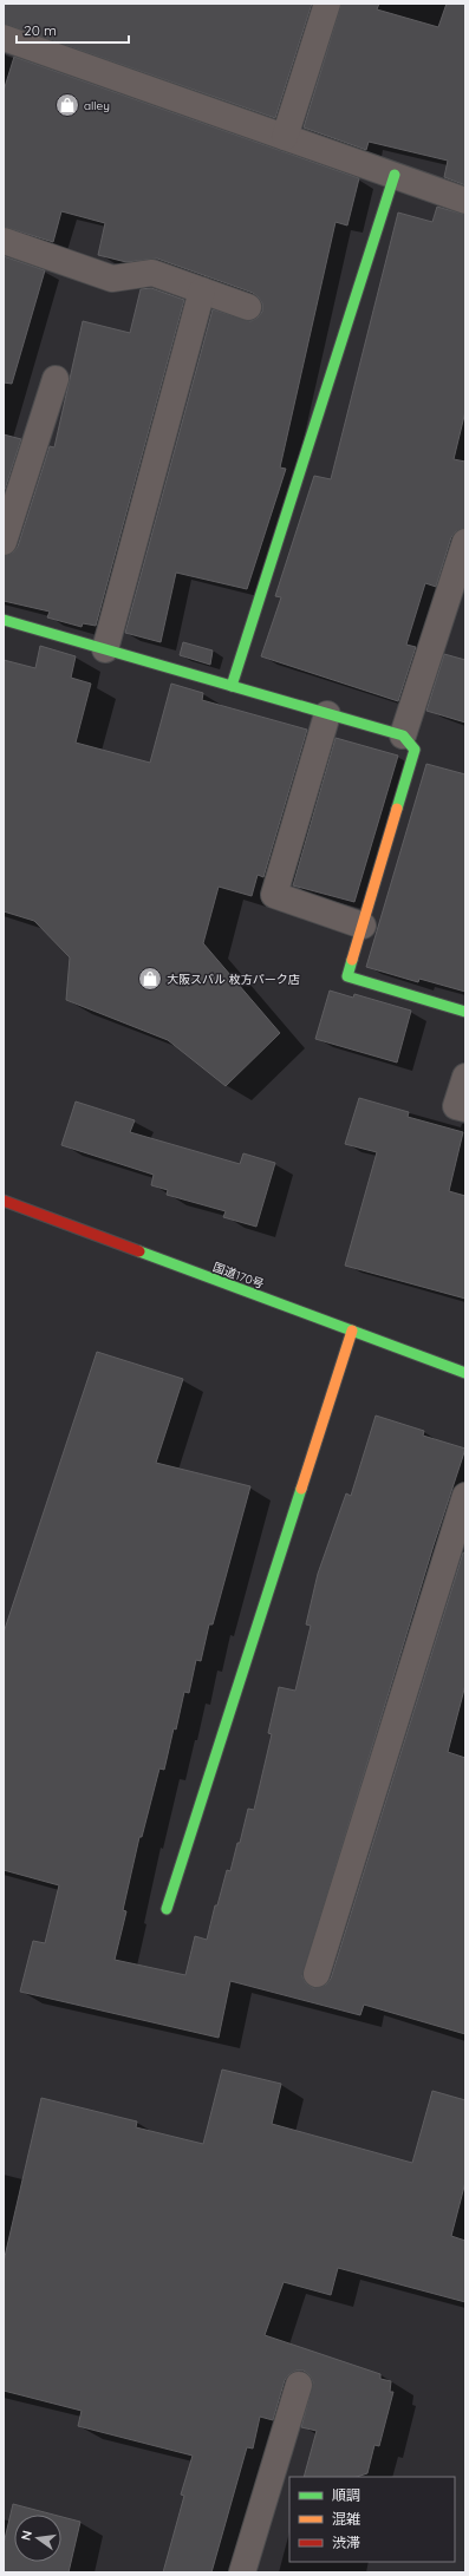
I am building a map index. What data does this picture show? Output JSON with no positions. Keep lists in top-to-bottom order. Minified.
{"streets":{"main road":["国道170号"]},"places":{"shop":["alley","大阪スバル 枚方パーク店"]},"legend":["順調","混雑","渋滞"],"scale_bar":"20 m","north":"left"}
